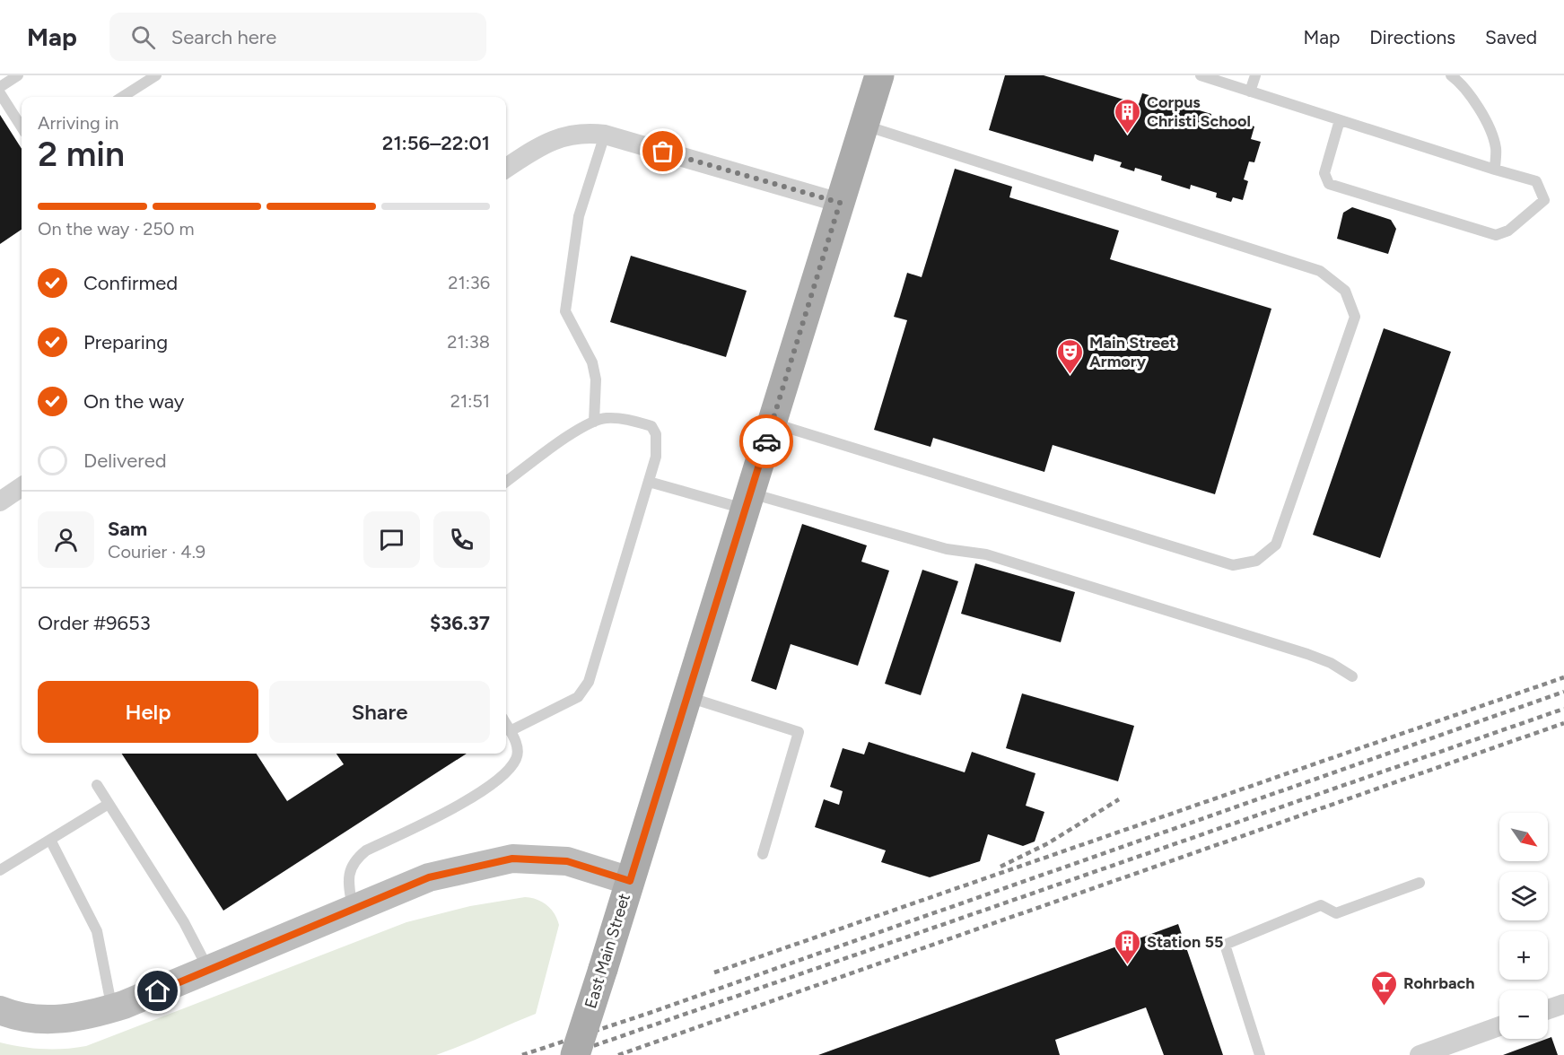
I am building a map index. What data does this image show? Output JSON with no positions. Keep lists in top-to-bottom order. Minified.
{"streets":{"main road":["East Main Street"]},"places":{"building":["Corpus Christi School","Station 55"],"theatre":["Main Street Armory"],"bar":["Rohrbach"]},"north":"bottom right","page":{"header":"Map","search":"Search here","nav":["Map","Directions","Saved"],"heading":["2 min","Arriving in","21:56–22:01"],"panel":["Sam","Courier · 4.9","Order #9653","$36.37"],"bar":"On the way · 250 m","list":[["Confirmed","21:36"],["Preparing","21:38"],["On the way","21:51"],"Delivered"],"buttons":["Help","Share"],"map_buttons":["+","−"]}}
